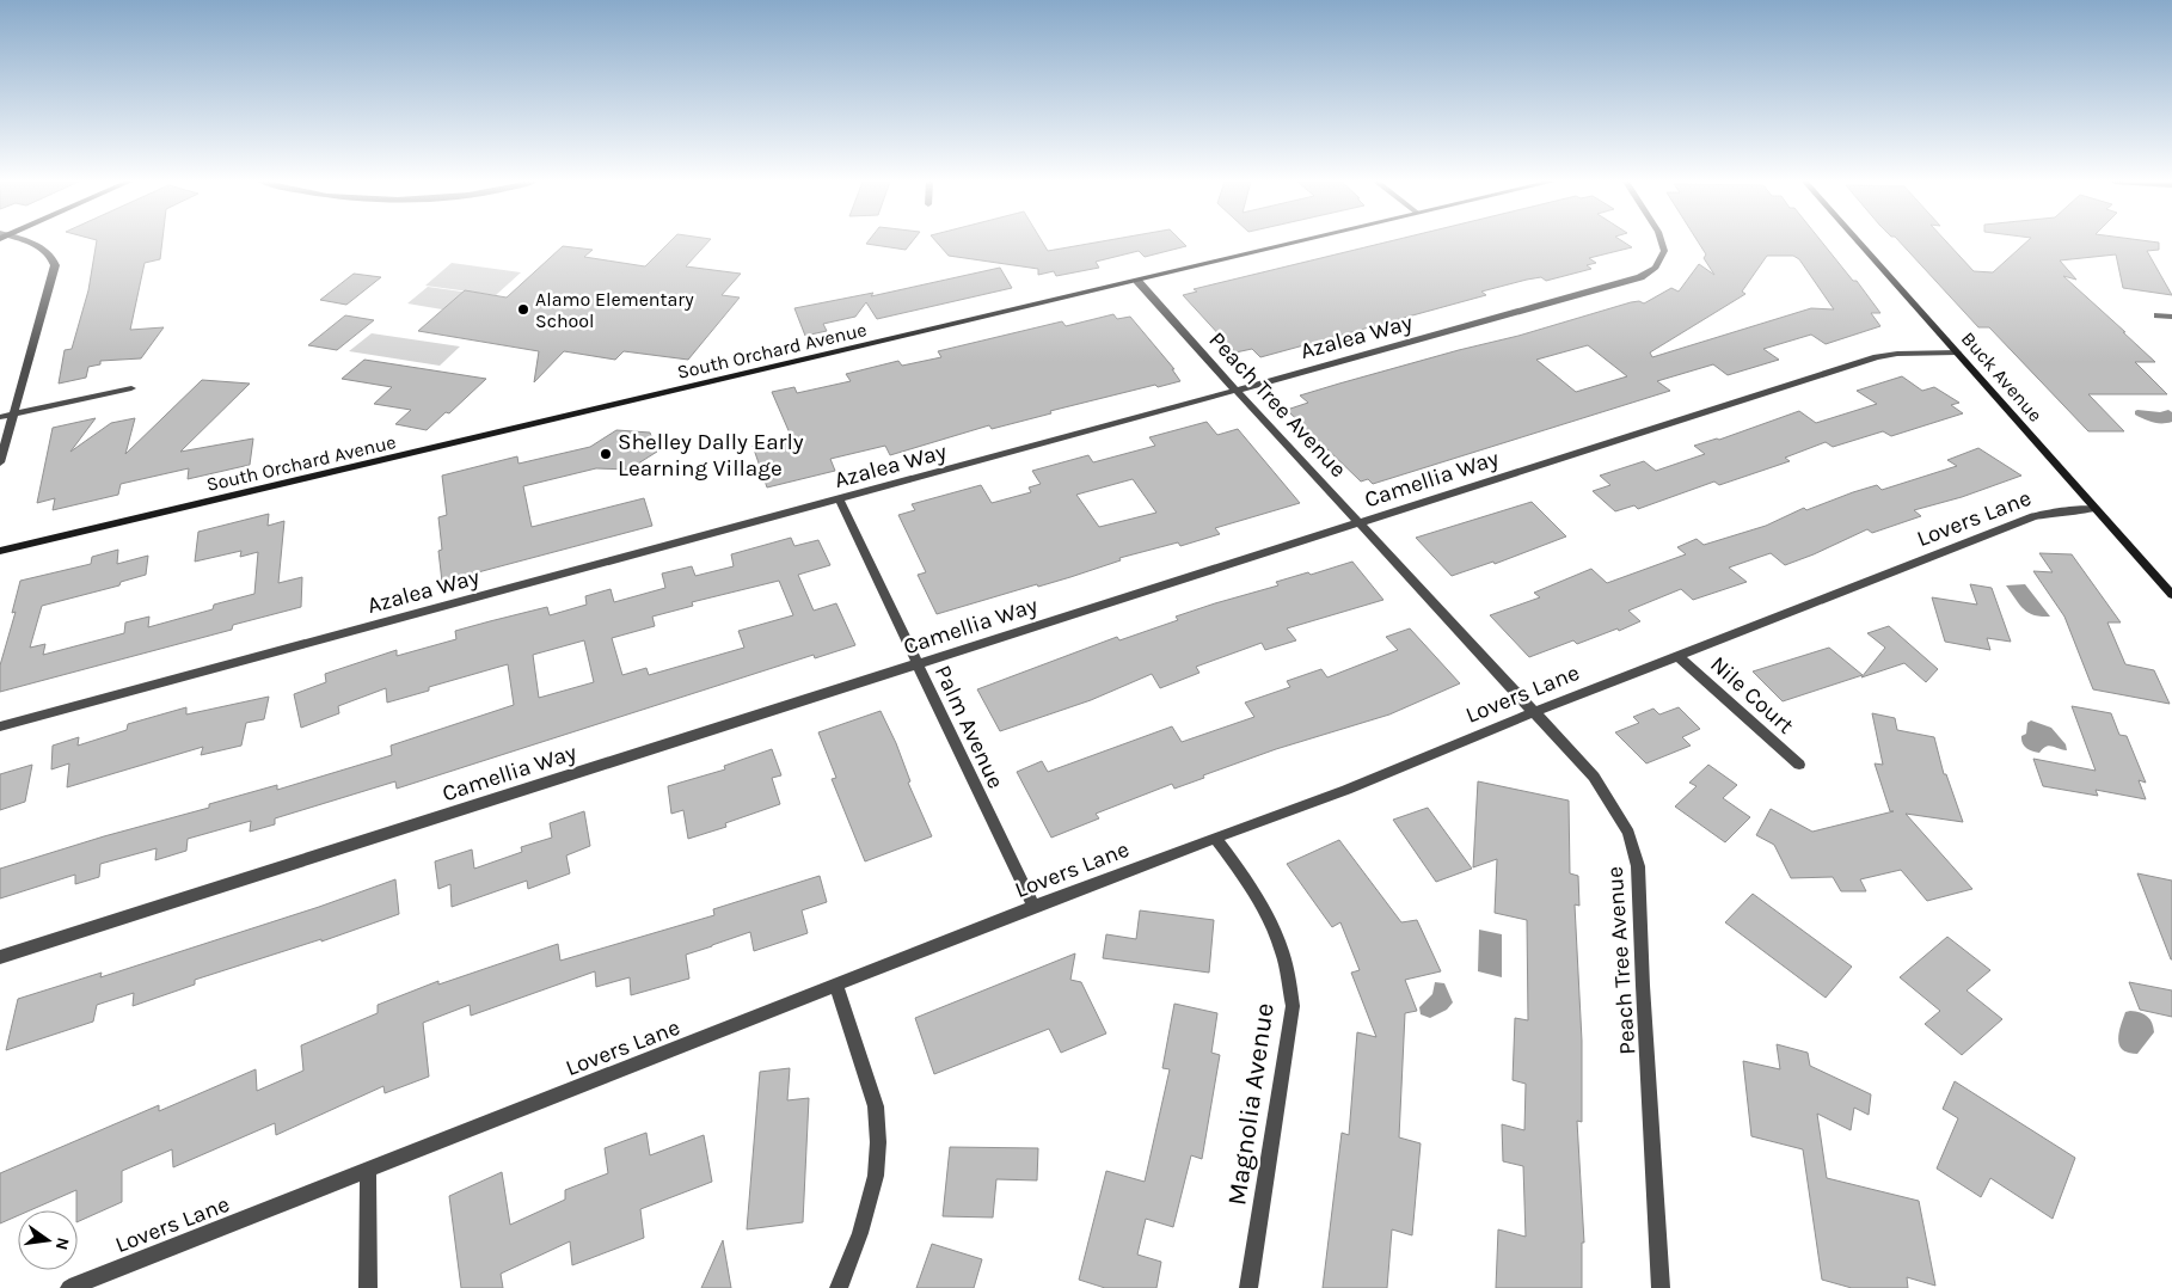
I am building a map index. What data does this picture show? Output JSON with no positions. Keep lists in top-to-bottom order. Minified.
{"streets":{"street":["Azalea Way","South Orchard Avenue","Buck Avenue","Peach Tree Avenue","Camellia Way","Lovers Lane","Nile Court","Palm Avenue","Magnolia Avenue"]},"crossings":[["Azalea Way","Peach Tree Avenue"],["Azalea Way","Palm Avenue"],["South Orchard Avenue","Peach Tree Avenue"],["Buck Avenue","Camellia Way"],["Buck Avenue","Lovers Lane"],["Peach Tree Avenue","Camellia Way"],["Peach Tree Avenue","Lovers Lane"],["Camellia Way","Palm Avenue"],["Lovers Lane","Nile Court"],["Lovers Lane","Palm Avenue"],["Lovers Lane","Magnolia Avenue"]],"places":["Alamo Elementary School","Shelley Dally Early Learning Village"],"north":"right"}
